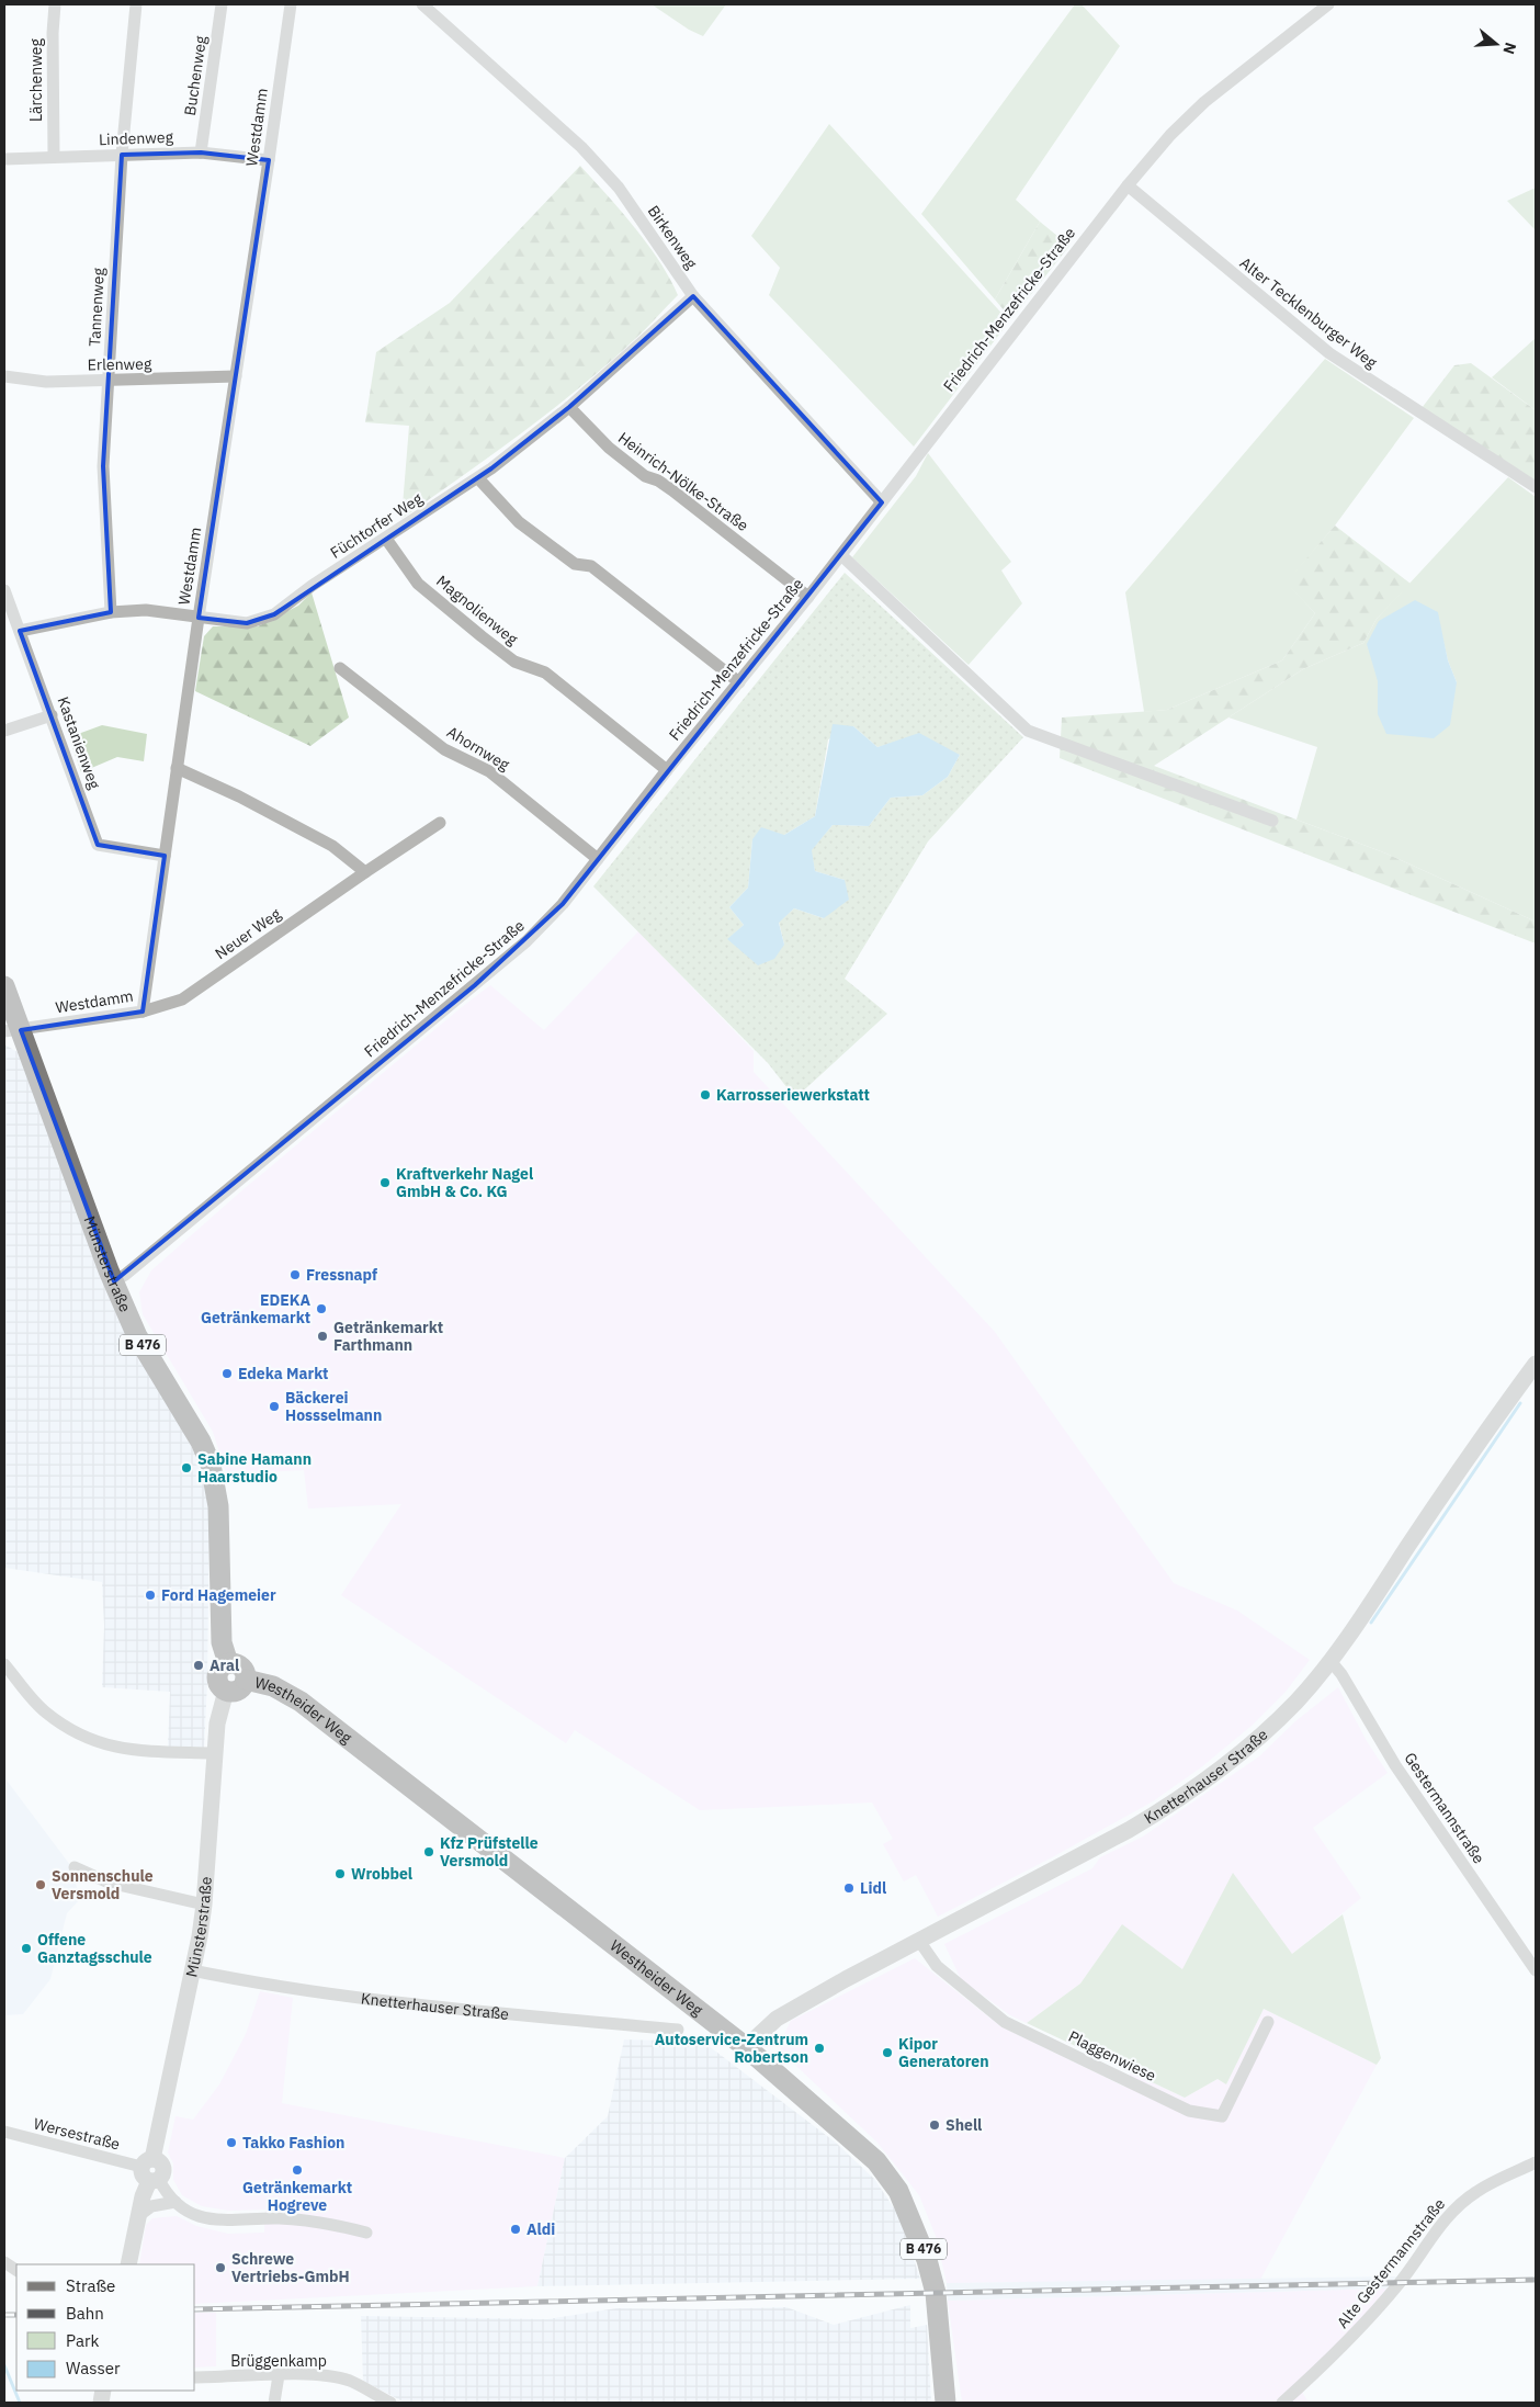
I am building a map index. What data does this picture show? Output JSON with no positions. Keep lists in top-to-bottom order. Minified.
{"streets":{"main road":["Münsterstraße","B 476","Westheider Weg"],"street":["Buchenweg","Lärchenweg","Westdamm","Lindenweg","Birkenweg","Tannenweg","Friedrich-Menzefricke-Straße","Alter Tecklenburger Weg","Erlenweg","Heinrich-Nölke-Straße","Füchtorfer Weg","Magnolienweg","Kastanienweg","Ahornweg","Neuer Weg","Knetterhauser Straße","Gestermannstraße","Plaggenwiese","Wersestraße","Alte Gestermannstraße","Brüggenkamp"]},"crossings":[["Buchenweg","Lindenweg"],["Lärchenweg","Lindenweg"],["Westdamm","Lindenweg"],["Westdamm","Erlenweg"],["Westdamm","Füchtorfer Weg"],["Westdamm","Kastanienweg"],["Westdamm","Neuer Weg"],["Westdamm","Münsterstraße"],["Lindenweg","Tannenweg"],["Birkenweg","Friedrich-Menzefricke-Straße"],["Birkenweg","Füchtorfer Weg"],["Tannenweg","Erlenweg"],["Tannenweg","Füchtorfer Weg"],["Friedrich-Menzefricke-Straße","Alter Tecklenburger Weg"],["Friedrich-Menzefricke-Straße","Heinrich-Nölke-Straße"],["Friedrich-Menzefricke-Straße","Magnolienweg"],["Friedrich-Menzefricke-Straße","Ahornweg"],["Friedrich-Menzefricke-Straße","Münsterstraße"],["Heinrich-Nölke-Straße","Füchtorfer Weg"],["Füchtorfer Weg","Magnolienweg"],["Füchtorfer Weg","Kastanienweg"],["Münsterstraße","Westheider Weg"],["Münsterstraße","Knetterhauser Straße"],["Münsterstraße","Wersestraße"],["Westheider Weg","Knetterhauser Straße"],["Knetterhauser Straße","Gestermannstraße"],["Knetterhauser Straße","Plaggenwiese"]],"places":["Karrosseriewerkstatt","Kraftverkehr Nagel GmbH & Co. KG","Fressnapf","EDEKA Getränkemarkt","Getränkemarkt Farthmann","Edeka Markt","Bäckerei Hossselmann","Sabine Hamann Haarstudio","Ford Hagemeier","Aral","Kfz Prüfstelle Versmold","Wrobbel","Sonnenschule Versmold","Lidl","Offene Ganztagsschule","Autoservice-Zentrum Robertson","Kipor Generatoren","Shell","Takko Fashion","Getränkemarkt Hogreve","Aldi","Schrewe Vertriebs-GmbH"],"legend":["Straße","Bahn","Park","Wasser"],"north":"right"}
